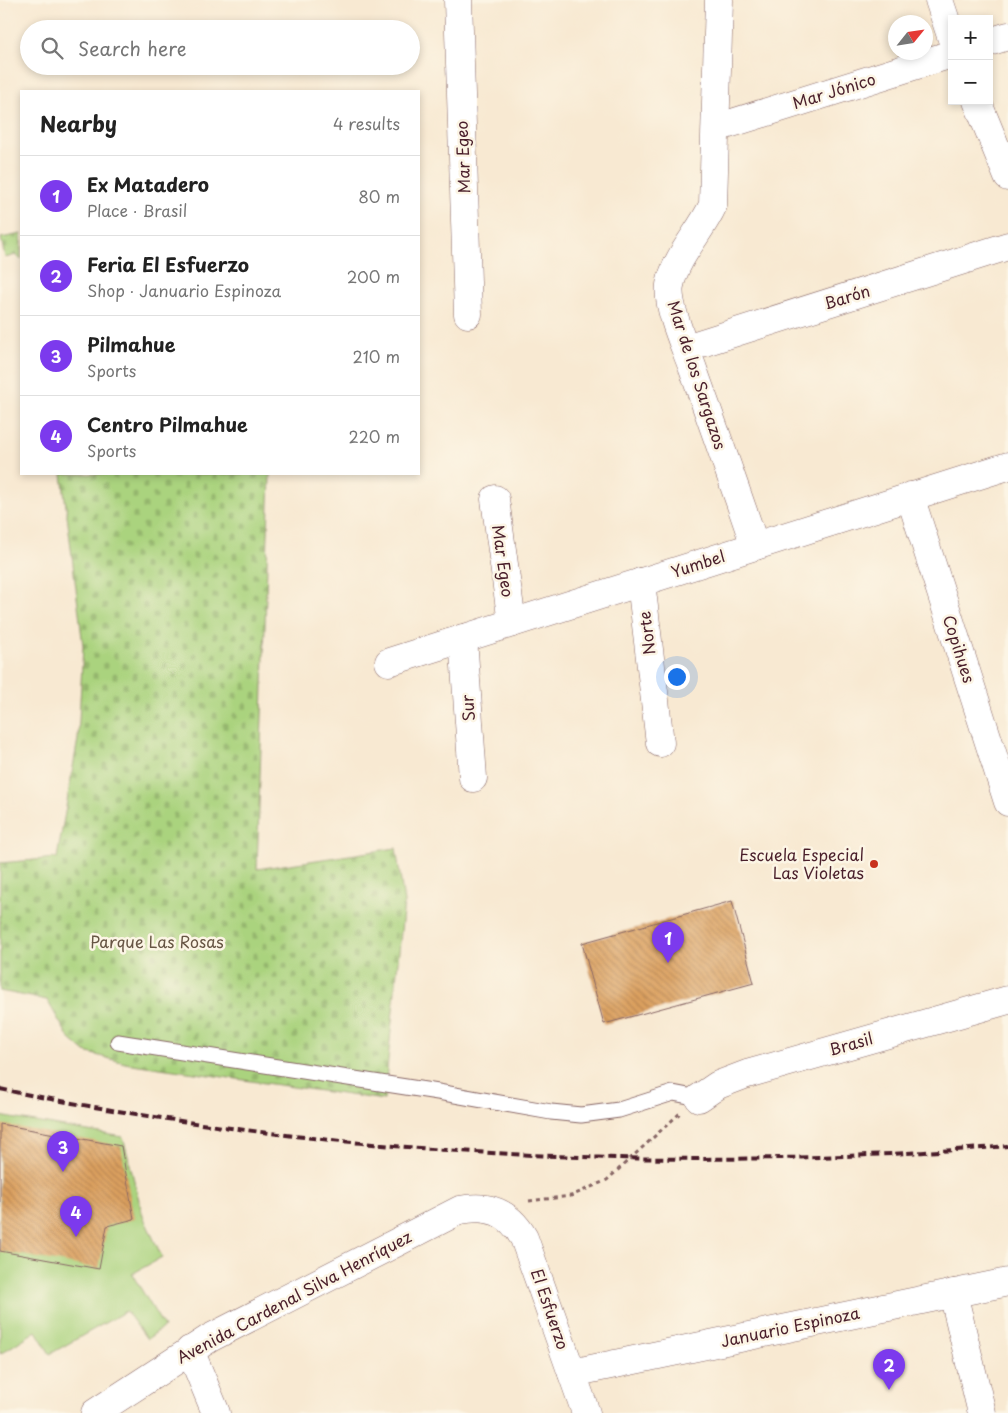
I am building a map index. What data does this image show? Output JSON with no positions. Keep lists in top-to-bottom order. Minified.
{"streets":{"street":["Mar Jónico","Mar Egeo","Barón","Mar de los Sargazos","Yumbel","Norte","Copihues","Sur","Brasil","Avenida Cardenal Silva Henríquez","El Esfuerzo","Januario Espinoza"]},"crossings":[["Mar Jónico","Mar de los Sargazos"],["Mar Egeo","Yumbel"],["Barón","Mar de los Sargazos"],["Mar de los Sargazos","Yumbel"],["Yumbel","Norte"],["Yumbel","Copihues"],["Yumbel","Sur"],["Avenida Cardenal Silva Henríquez","El Esfuerzo"],["El Esfuerzo","Januario Espinoza"]],"parks":["Parque Las Rosas"],"places":["Escuela Especial Las Violetas"],"north":"top right","page":{"map_buttons":["+","−"],"search":"Search here","heading":["Nearby","4 results"],"list":[{"mark":"1","name":"Ex Matadero","note":"Place · Brasil","value":"80 m"},{"mark":"2","name":"Feria El Esfuerzo","note":"Shop · Januario Espinoza","value":"200 m"},{"mark":"3","name":"Pilmahue","note":"Sports","value":"210 m"},{"mark":"4","name":"Centro Pilmahue","note":"Sports","value":"220 m"}],"pins":["1","3","4","2"]}}
